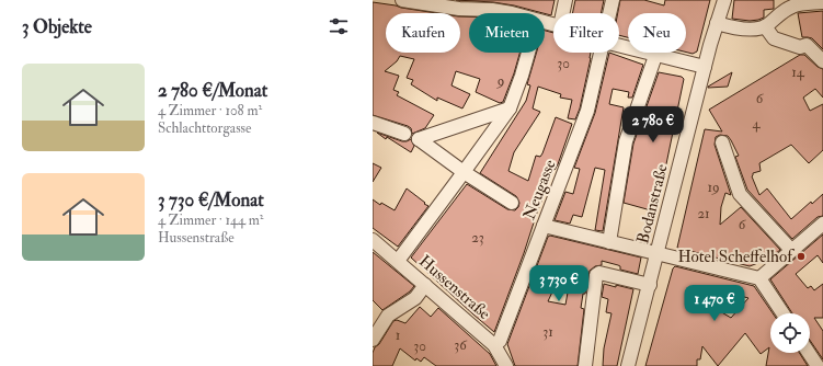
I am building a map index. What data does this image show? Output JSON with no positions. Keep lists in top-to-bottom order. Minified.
{"streets":{"street":["Neugasse","Bodanstraße","Hussenstraße"]},"crossings":[["Neugasse","Hussenstraße"]],"places":["Hotel Scheffelhof"],"house_numbers":["30","14","9","6","4","19","21","6","23","31","1","36","30"],"page":{"heading":"3 Objekte","chip":["Kaufen","Mieten","Filter","Neu"],"list":[{"name":"2 780 €/Monat","note":"4 Zimmer · 108 m² · Schlachttorgasse"},{"name":"3 730 €/Monat","note":"4 Zimmer · 144 m² · Hussenstraße"}],"price":["2 780 €","3 730 €","1 470 €"]}}
